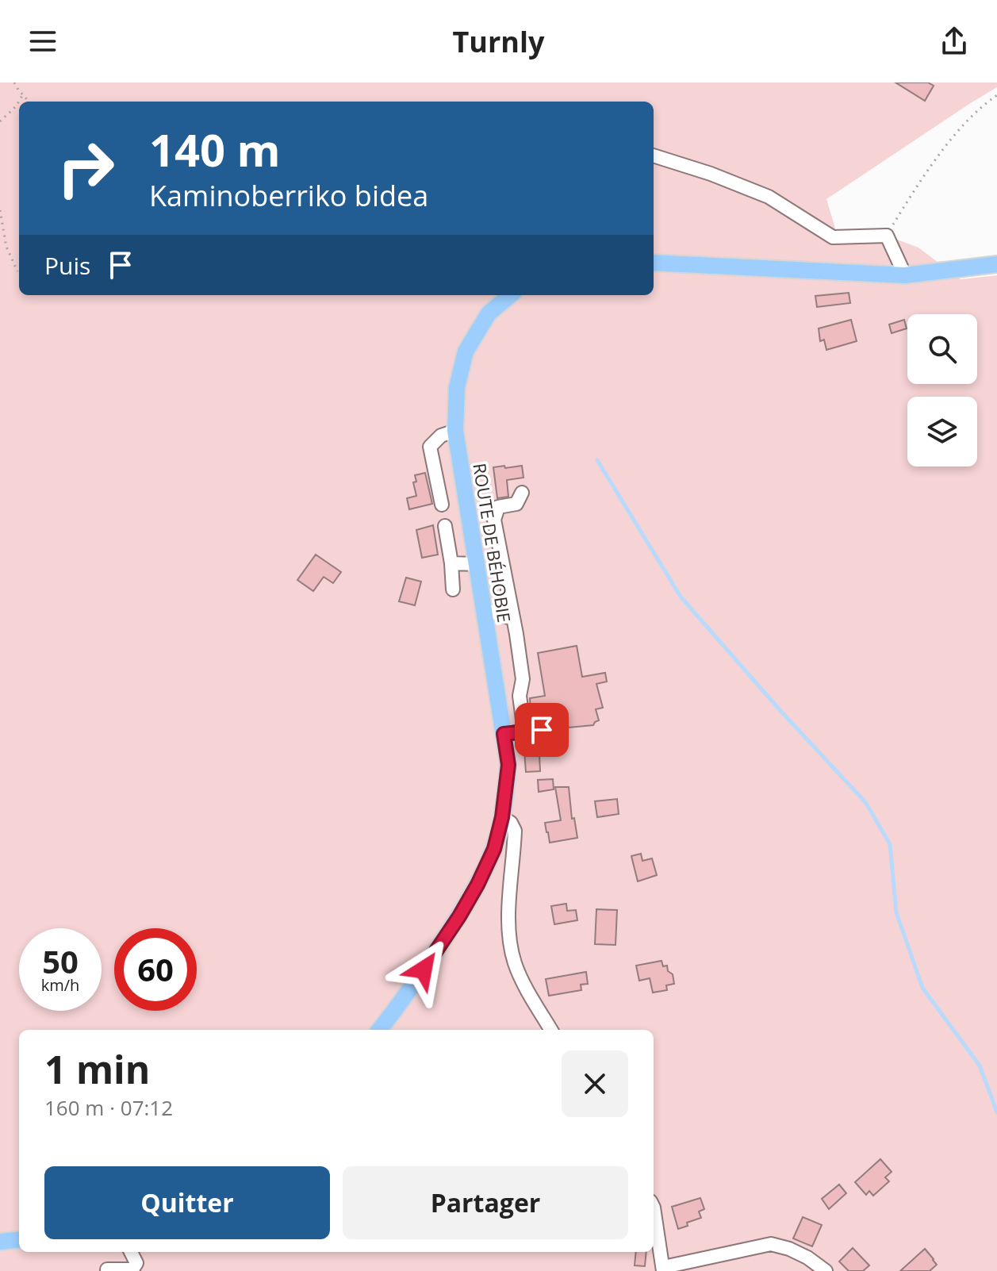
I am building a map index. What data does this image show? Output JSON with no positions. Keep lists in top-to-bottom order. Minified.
{"streets":{"main road":["ROUTE DE BÉHOBIE"]},"page":{"header":"Turnly","turn":["140 m","Kaminoberriko bidea"],"then":"Puis","speed":"50 km/h","limit":"60","heading":["1 min","160 m · 07:12"],"buttons":["Quitter","Partager"]}}
